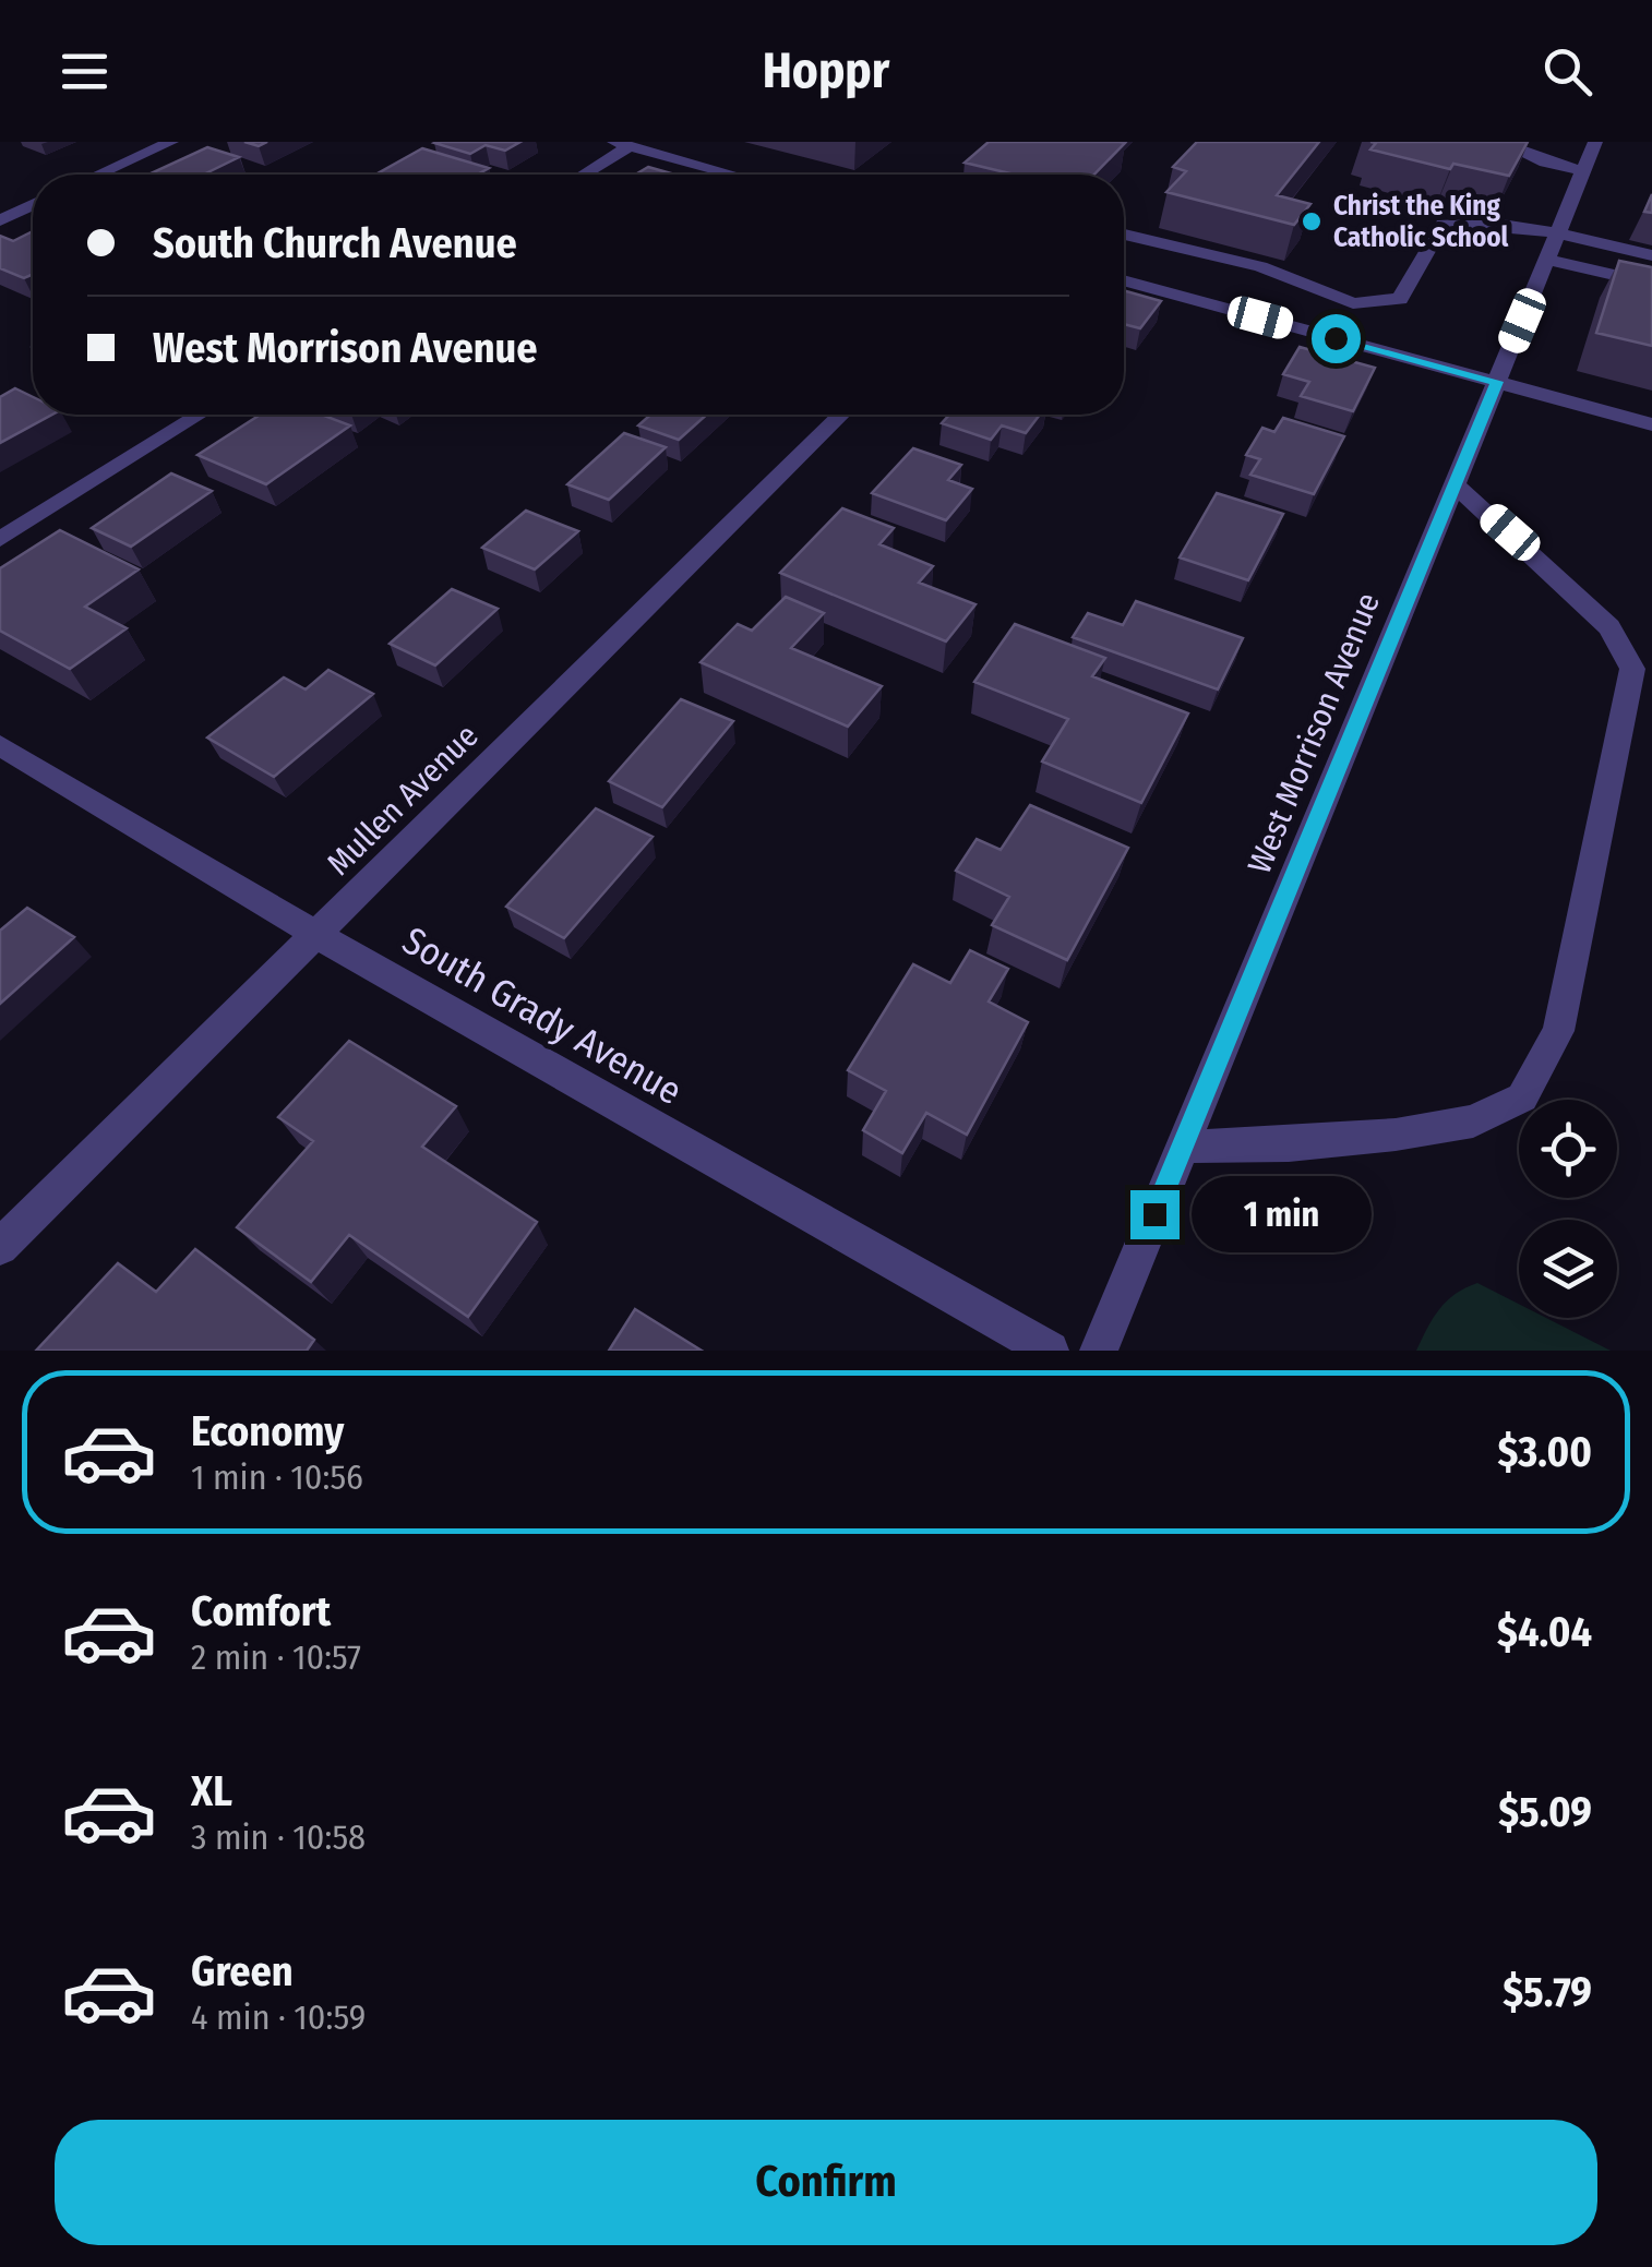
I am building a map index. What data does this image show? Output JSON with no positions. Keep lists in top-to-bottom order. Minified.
{"streets":{"street":["West Morrison Avenue","Mullen Avenue","South Grady Avenue"]},"crossings":[["Mullen Avenue","South Grady Avenue"]],"places":["Christ the King Catholic School"],"page":{"header":"Hoppr","banner":["South Church Avenue","West Morrison Avenue"],"bubble":"1 min","list":[{"name":"Economy","note":"1 min · 10:56","value":"$3.00"},{"name":"Comfort","note":"2 min · 10:57","value":"$4.04"},{"name":"XL","note":"3 min · 10:58","value":"$5.09"},{"name":"Green","note":"4 min · 10:59","value":"$5.79"}],"buttons":"Confirm"}}
